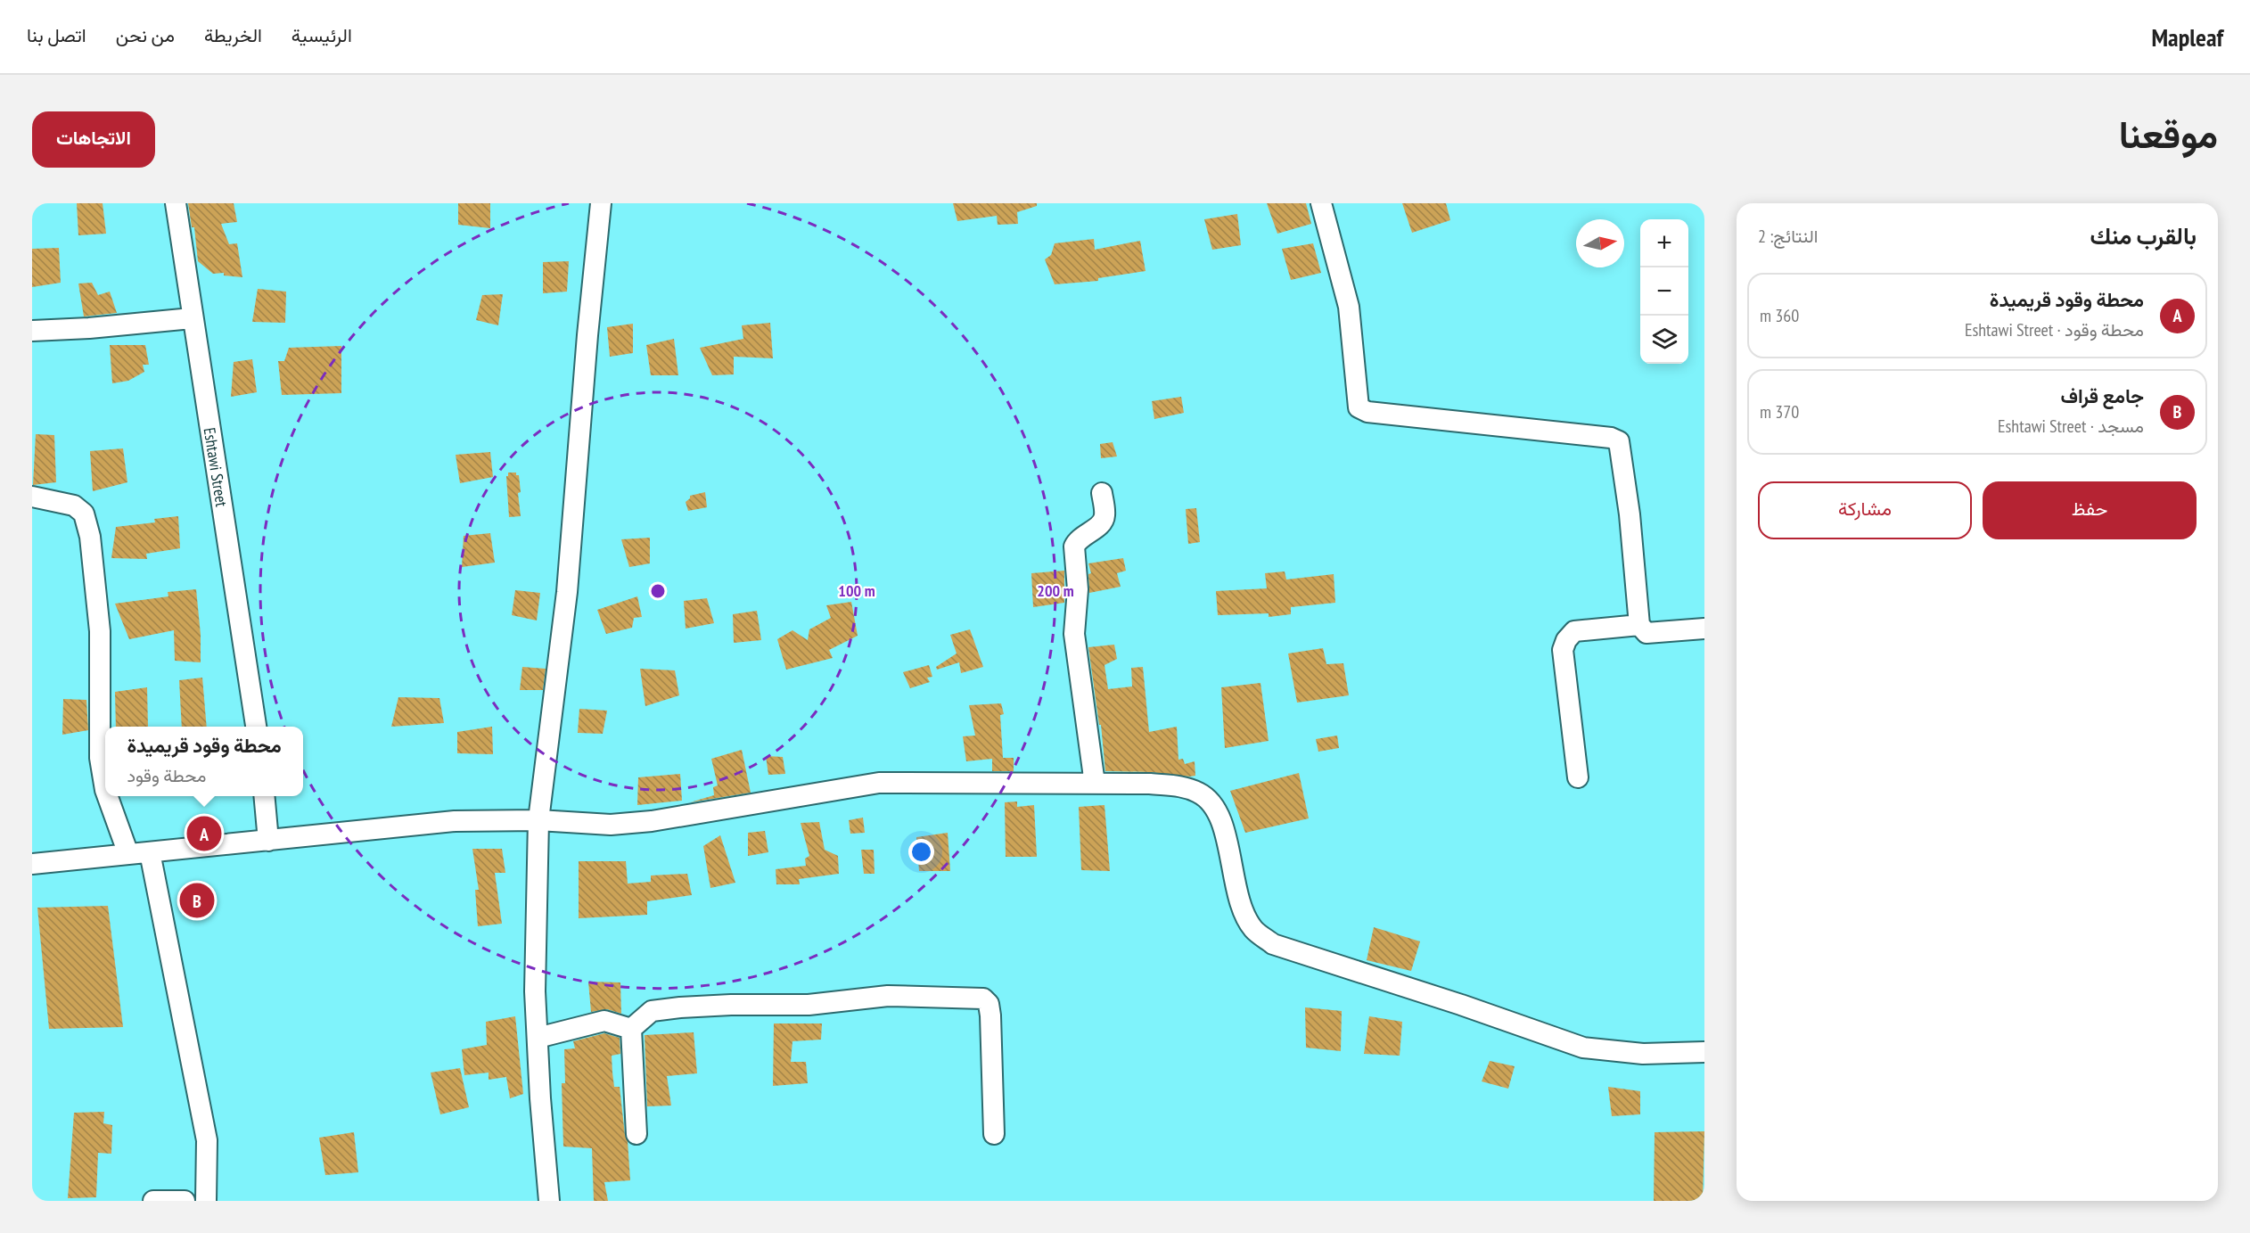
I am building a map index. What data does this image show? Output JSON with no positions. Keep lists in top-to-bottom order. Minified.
{"streets":{"street":["Eshtawi Street"]},"north":"right","page":{"header":"Mapleaf","nav":["الرئيسية","الخريطة","من نحن","اتصل بنا"],"title":"موقعنا","buttons":["الاتجاهات",["حفظ","مشاركة"]],"heading":["بالقرب منك","النتائج: 2"],"map_buttons":["+","−"],"list":[{"mark":"A","name":"محطة وقود قريميدة","note":"محطة وقود · Eshtawi Street","value":"360 m"},{"mark":"B","name":"جامع قراف","note":"مسجد · Eshtawi Street","value":"370 m"}],"popup":["محطة وقود قريميدة","محطة وقود"],"pins":["A","B"]},"rings":["100 m","200 m"]}
